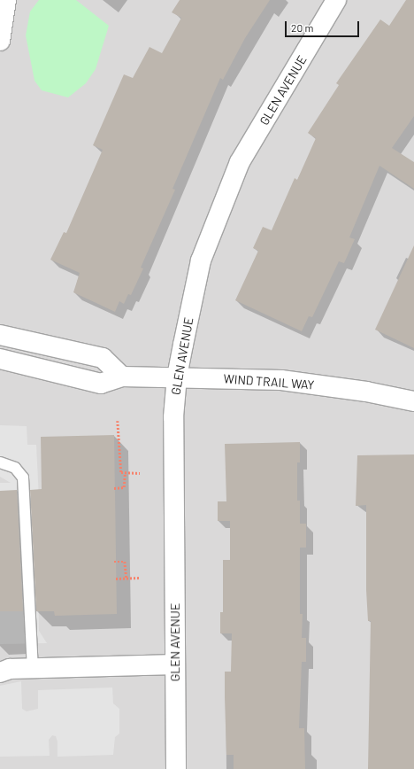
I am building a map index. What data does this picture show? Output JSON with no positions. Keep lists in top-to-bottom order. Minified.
{"streets":{"street":["GLEN AVENUE","WIND TRAIL WAY"]},"crossings":[["GLEN AVENUE","WIND TRAIL WAY"]],"scale_bar":"20 m"}
